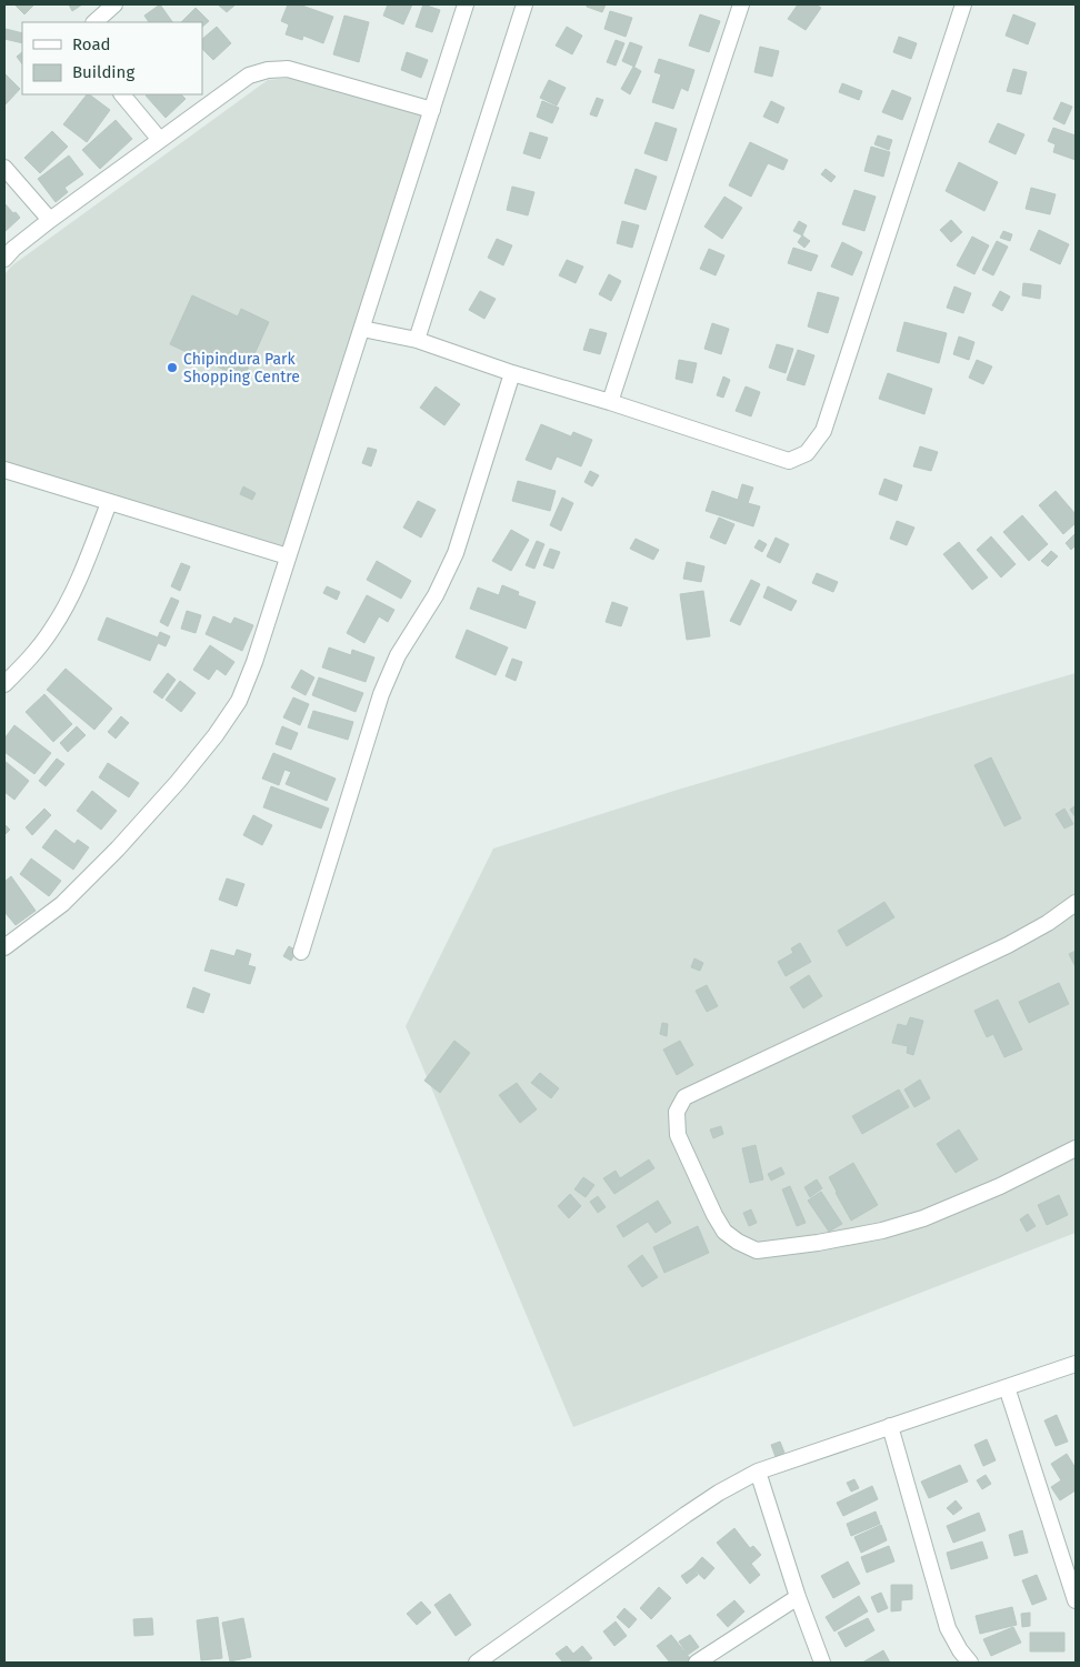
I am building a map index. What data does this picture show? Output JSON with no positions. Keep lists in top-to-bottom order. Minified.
{"places":["Chipindura Park Shopping Centre"],"legend":["Road","Building"]}
